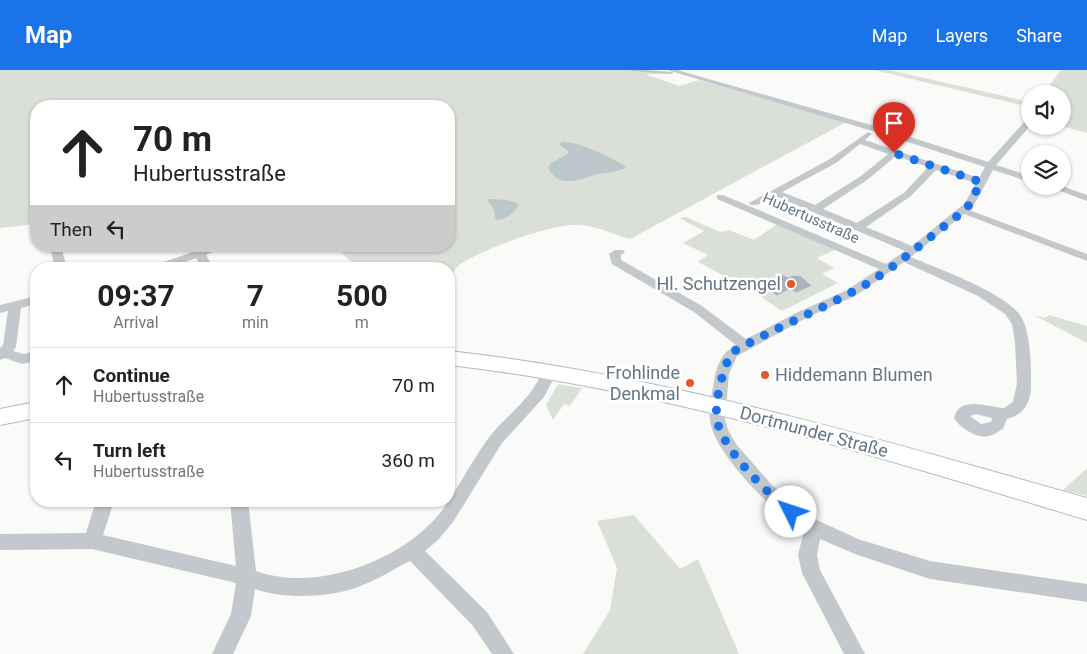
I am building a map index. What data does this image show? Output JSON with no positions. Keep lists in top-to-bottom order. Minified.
{"streets":{"main road":["Dortmunder Straße"],"street":["Hubertusstraße"]},"places":["Hl. Schutzengel","Hiddemann Blumen","Frohlinde Denkmal"],"page":{"header":"Map","nav":["Map","Layers","Share"],"turn":["70 m","Hubertusstraße"],"then":"Then","eta":["09:37","Arrival","7","min","500","m"],"list":[{"name":"Continue","note":"Hubertusstraße","value":"70 m"},{"name":"Turn left","note":"Hubertusstraße","value":"360 m"}]}}
